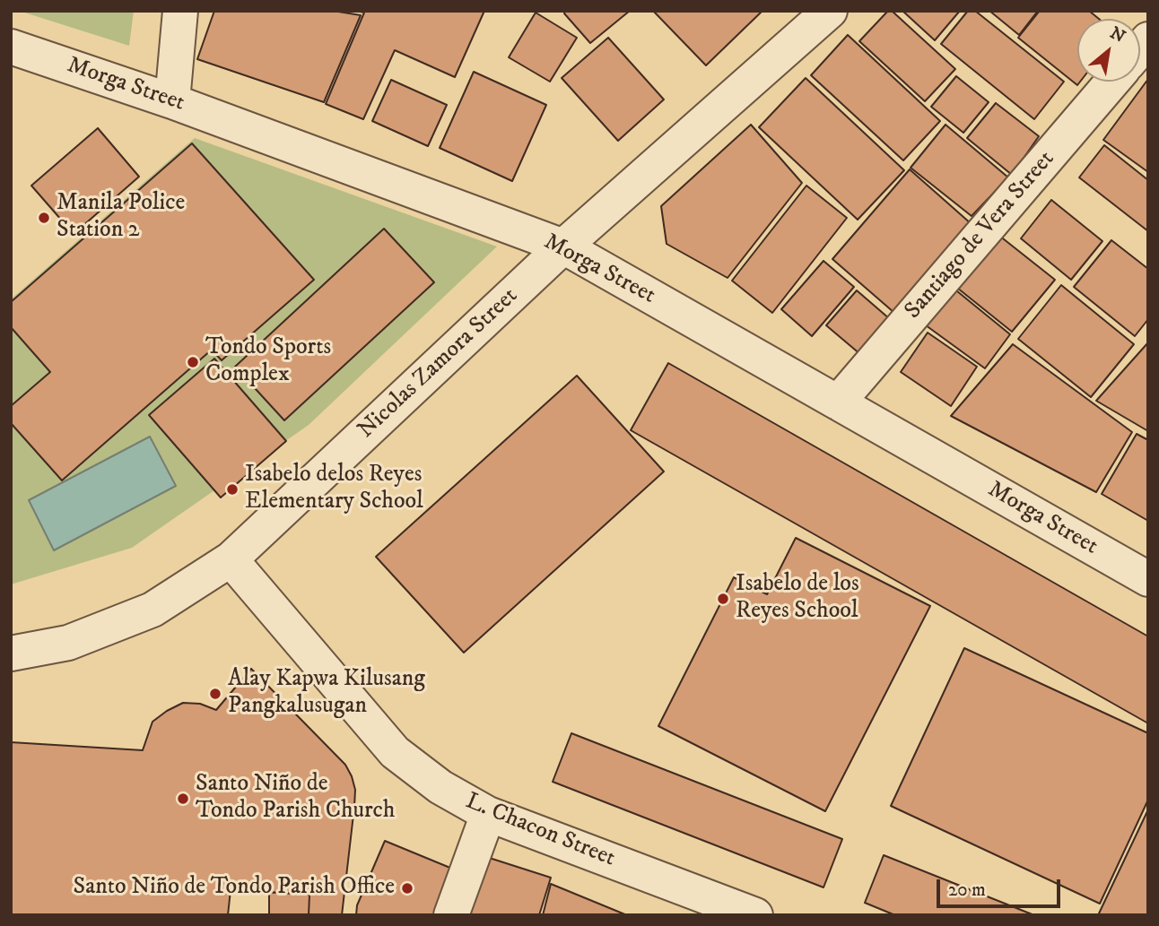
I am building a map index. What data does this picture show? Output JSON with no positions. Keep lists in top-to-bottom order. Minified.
{"streets":{"street":["Morga Street","Santiago de Vera Street","Nicolas Zamora Street","L. Chacon Street"]},"crossings":[["Morga Street","Santiago de Vera Street"],["Morga Street","Nicolas Zamora Street"],["Nicolas Zamora Street","L. Chacon Street"]],"places":["Manila Police Station 2","Tondo Sports Complex","Isabelo delos Reyes Elementary School","Isabelo de los Reyes School","Alay Kapwa Kilusang Pangkalusugan","Santo Niño de Tondo Parish Church","Santo Niño de Tondo Parish Office"],"scale_bar":"20 m","north":"top right"}
